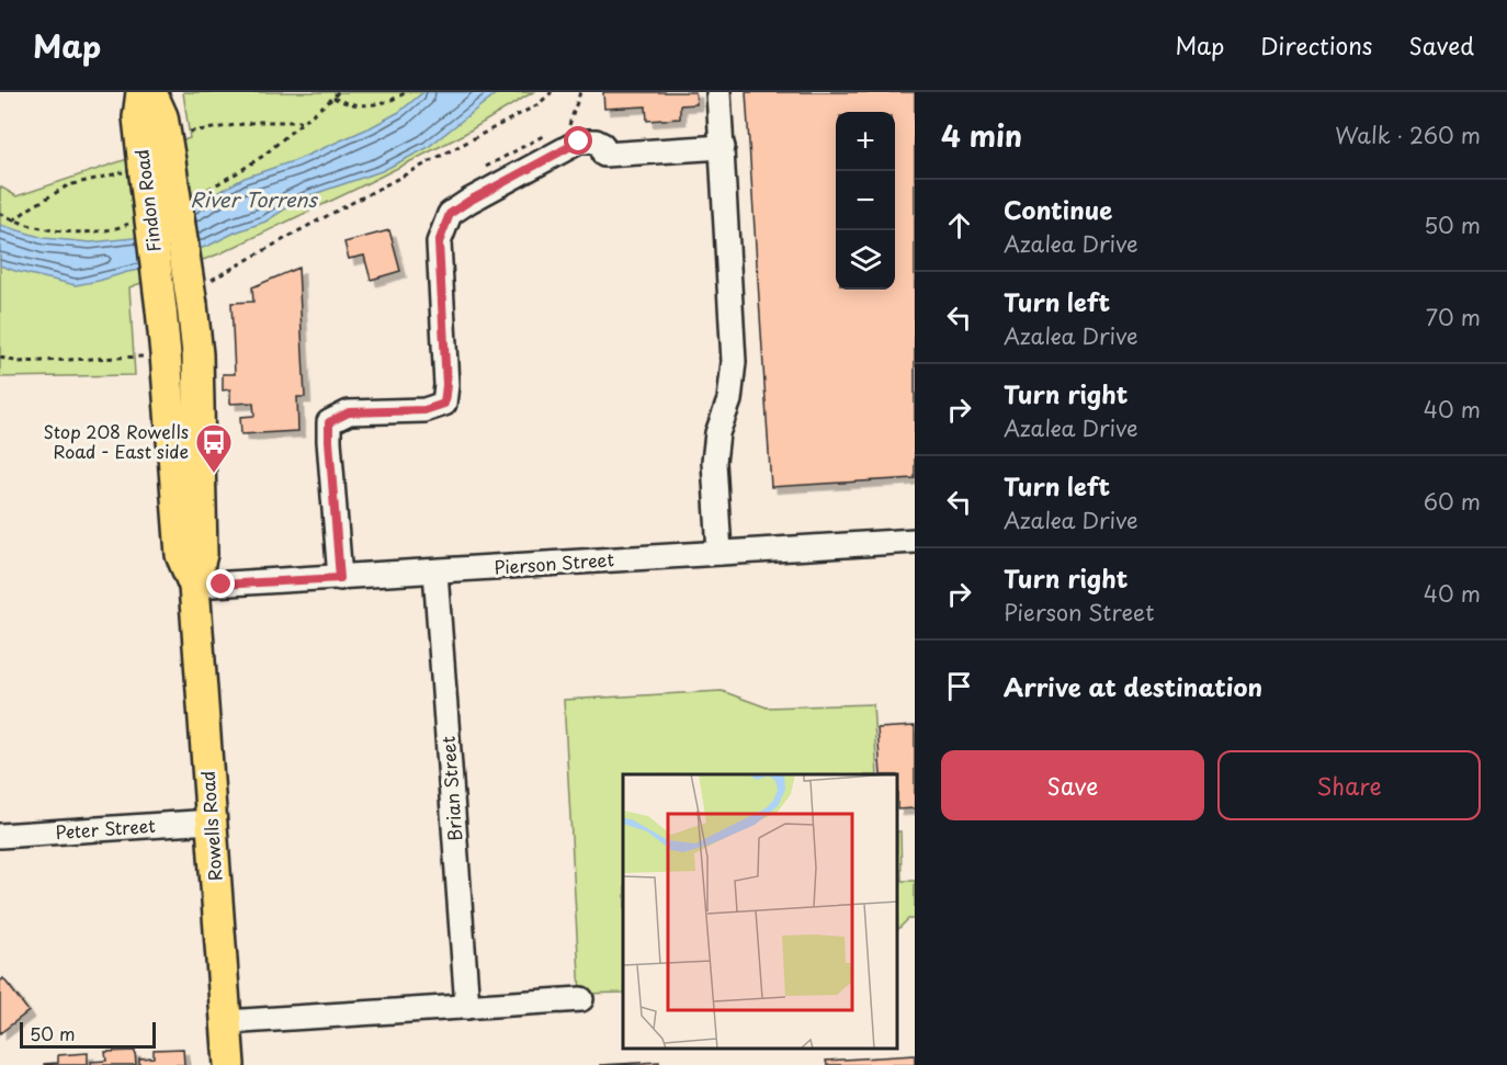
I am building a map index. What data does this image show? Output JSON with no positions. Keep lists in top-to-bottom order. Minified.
{"streets":{"main road":["Findon Road","Rowells Road"],"street":["Pierson Street","Brian Street","Peter Street"]},"crossings":[["Findon Road","Rowells Road"],["Pierson Street","Brian Street"],["Pierson Street","Rowells Road"],["Rowells Road","Peter Street"]],"water":["River Torrens"],"places":{"bus stop":["Stop 208 Rowells Road - East side"]},"scale_bar":"50 m","page":{"header":"Map","nav":["Map","Directions","Saved"],"heading":["4 min","Walk · 260 m"],"map_buttons":["+","−"],"list":[["Continue","Azalea Drive","50 m"],["Turn left","Azalea Drive","70 m"],["Turn right","Azalea Drive","40 m"],["Turn left","Azalea Drive","60 m"],["Turn right","Pierson Street","40 m"],"Arrive at destination"],"buttons":["Save","Share"],"scale":"50 m"}}
